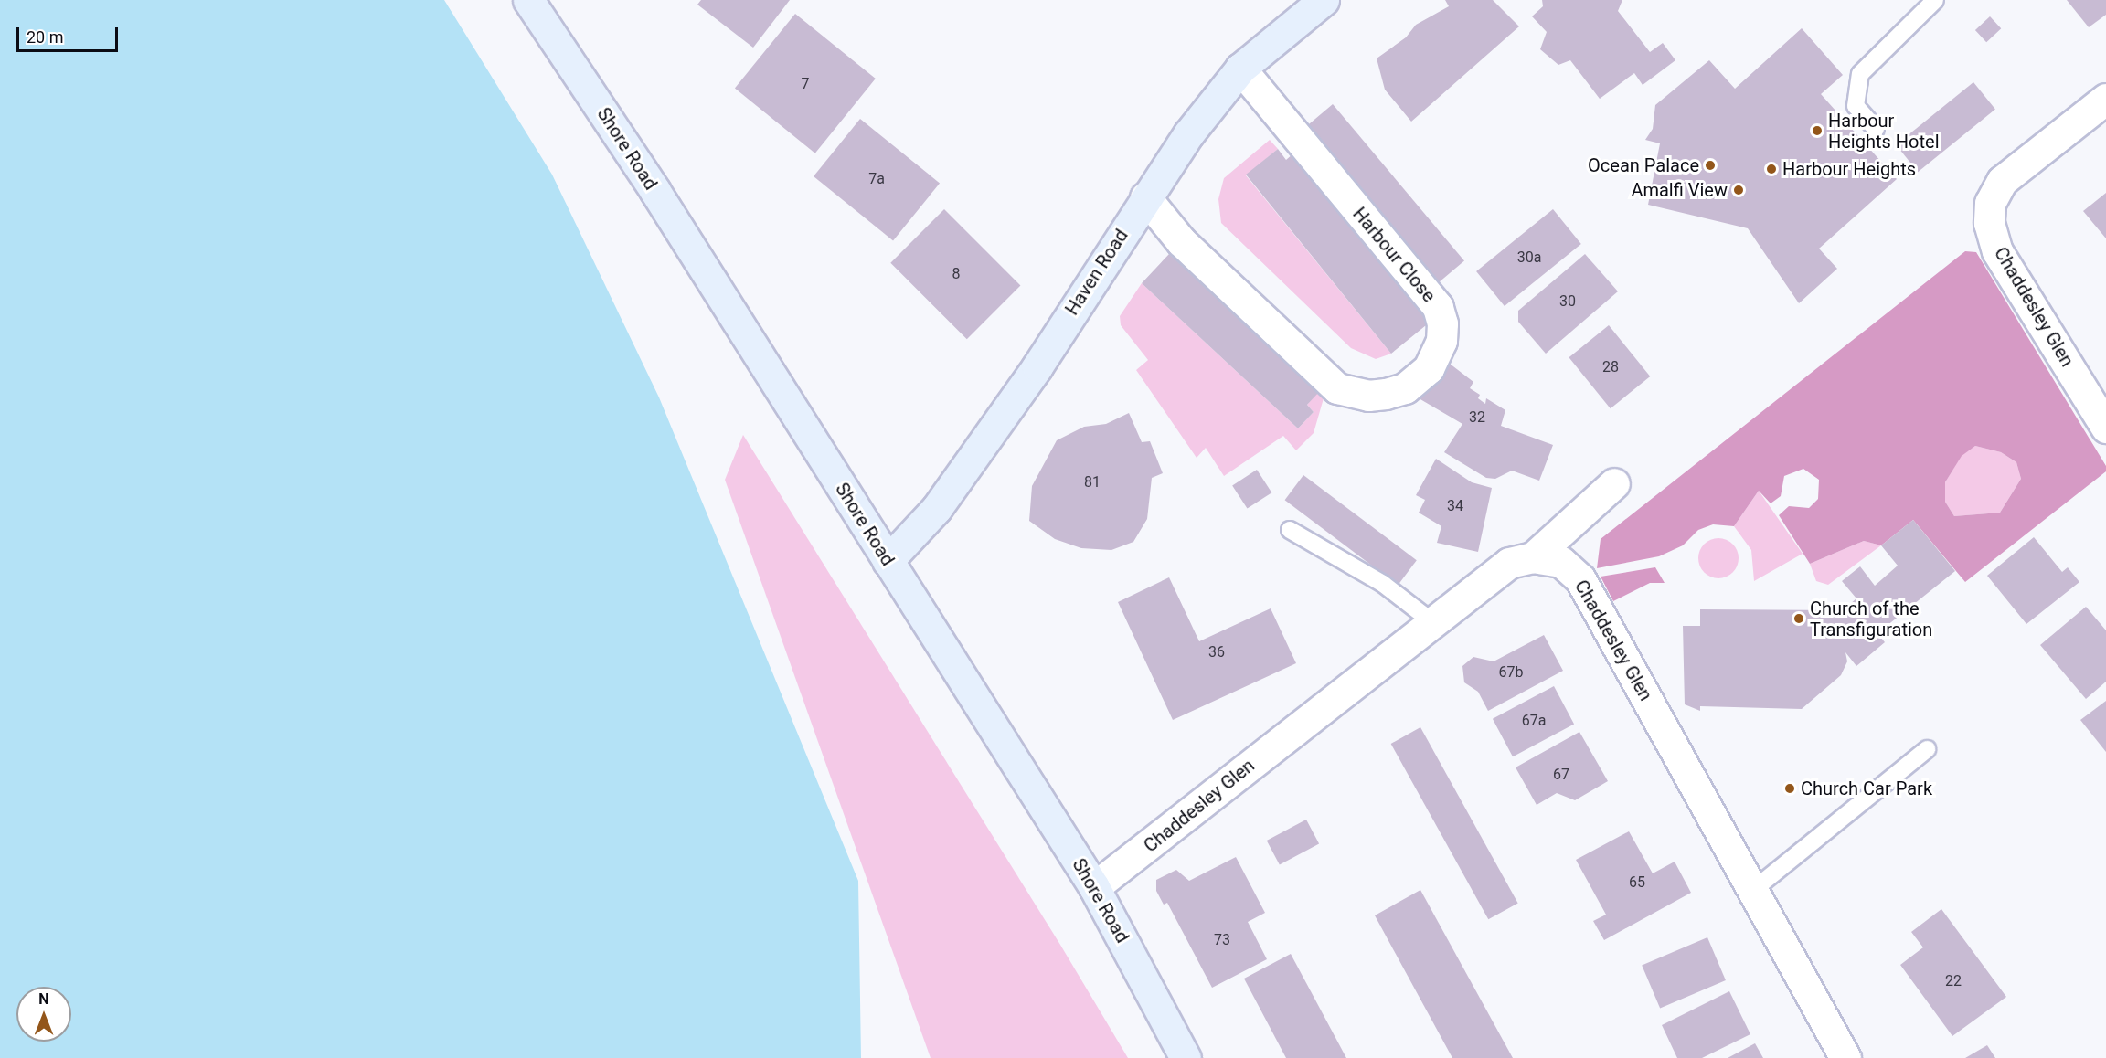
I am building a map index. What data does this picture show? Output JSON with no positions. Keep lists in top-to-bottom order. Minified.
{"streets":{"main road":["Shore Road","Haven Road"],"street":["Harbour Close","Chaddesley Glen"]},"crossings":[["Shore Road","Haven Road"],["Shore Road","Chaddesley Glen"],["Harbour Close","Haven Road"]],"places":["Harbour Heights Hotel","Ocean Palace","Harbour Heights","Amalfi View","Church of the Transfiguration","Church Car Park"],"house_numbers":["7","7a","30a","8","30","28","32","81","34","36","67b","67a","67","65","73","22"],"scale_bar":"20 m","north":"top"}
